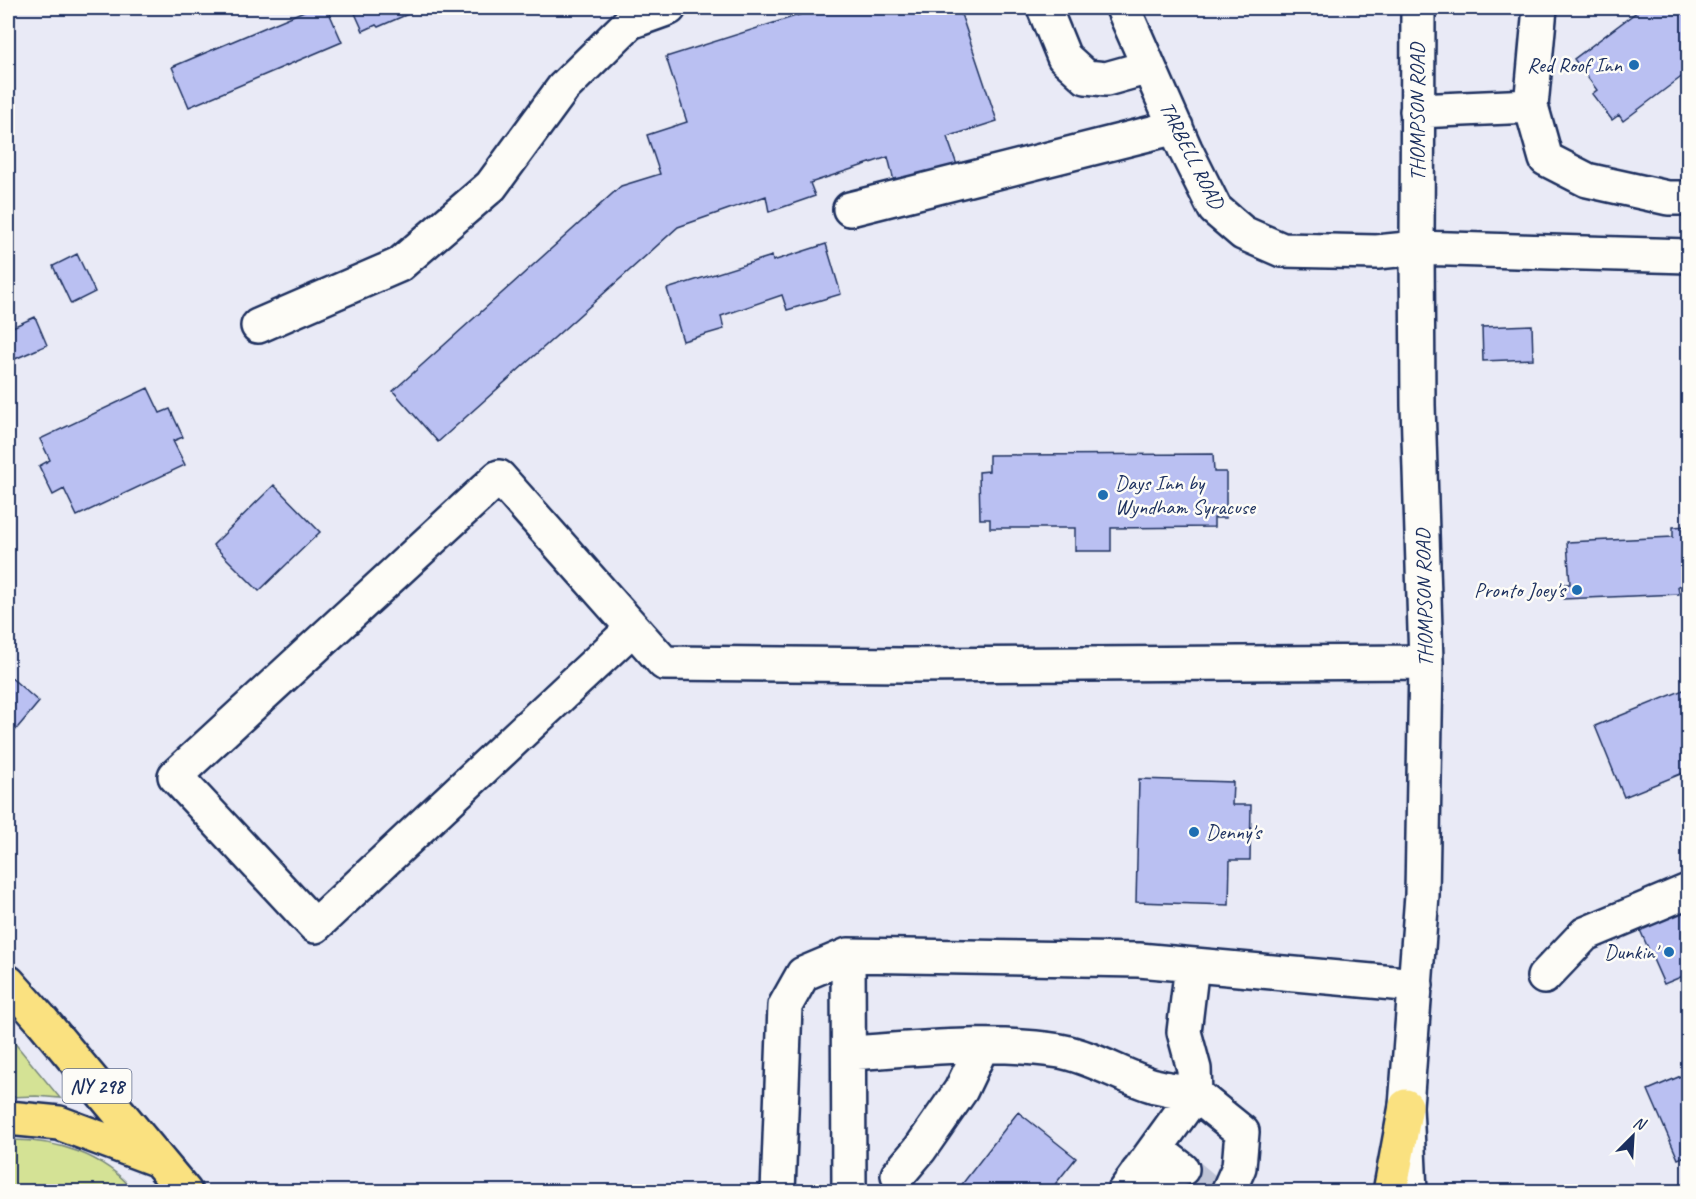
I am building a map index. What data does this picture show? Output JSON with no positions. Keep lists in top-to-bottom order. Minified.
{"streets":{"main road":["NY 298"],"street":["THOMPSON ROAD","TARBELL ROAD"]},"crossings":[["THOMPSON ROAD","TARBELL ROAD"]],"places":["Red Roof Inn","Days Inn by Wyndham Syracuse","Pronto Joey's","Denny's","Dunkin'"],"north":"top right"}
